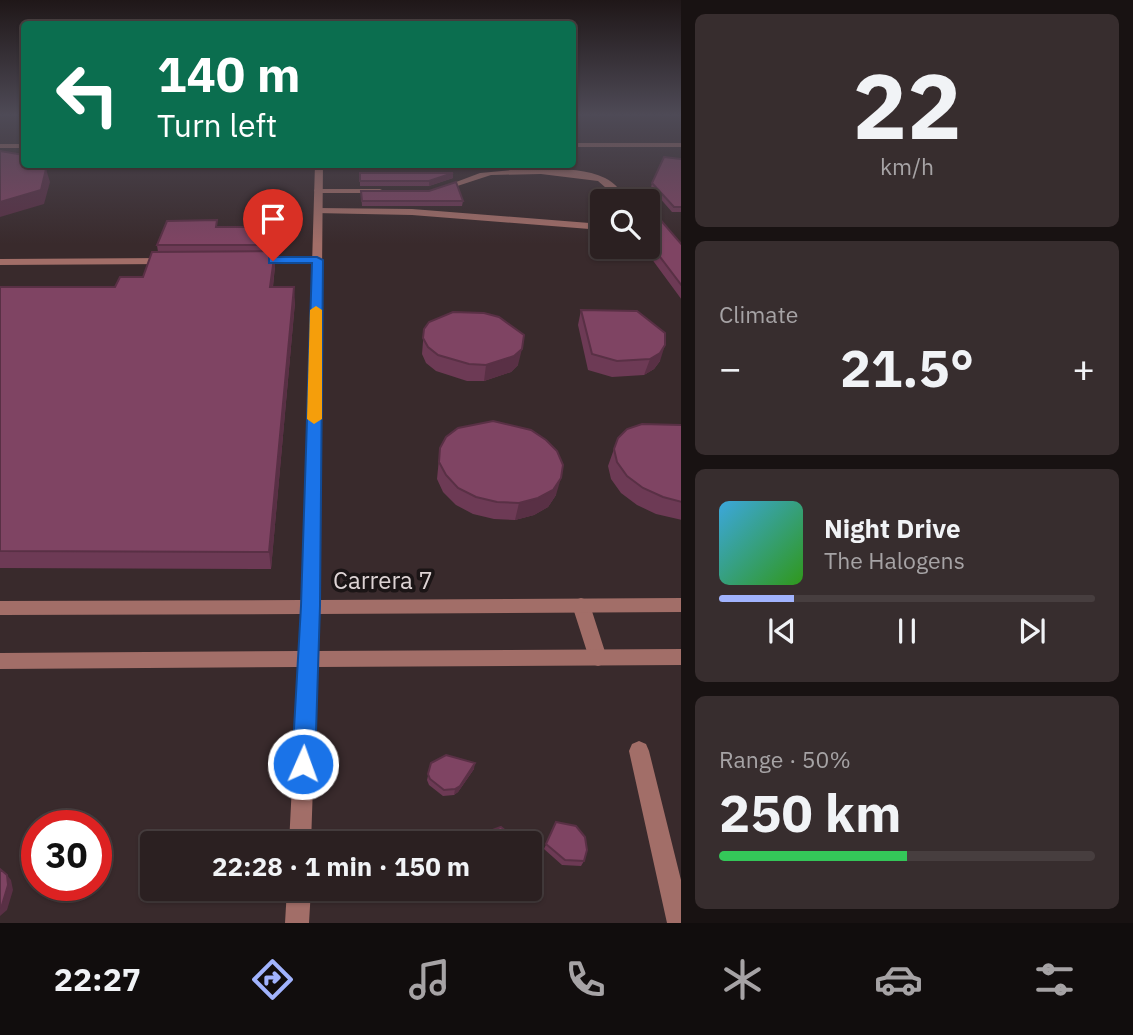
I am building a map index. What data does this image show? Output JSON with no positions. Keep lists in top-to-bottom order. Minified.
{"streets":{"street":["Carrera 7"]},"page":{"tile":[["22","km/h"],"Climate",["Range · 50%","250 km"]],"turn":["140 m","Turn left"],"heat":["−","21.5°","+"],"song":["Night Drive","The Halogens"],"limit":"30","trip":"22:28 · 1 min · 150 m","tabs":"22:27"}}
